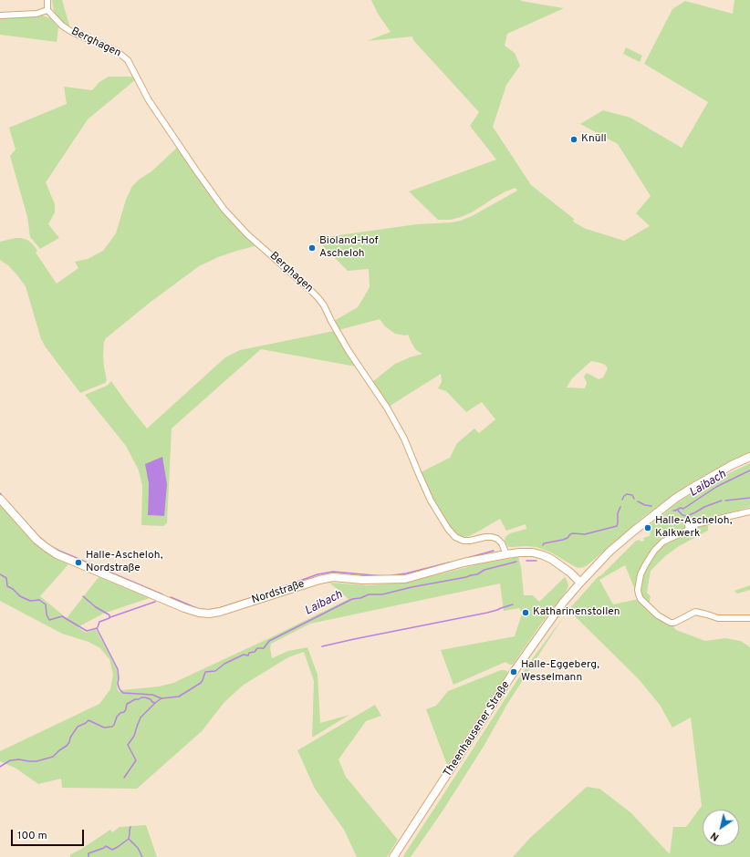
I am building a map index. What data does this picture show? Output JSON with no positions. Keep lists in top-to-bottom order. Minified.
{"streets":{"street":["Berghagen","Nordstraße","Theenhausener Straße"]},"crossings":[["Berghagen","Nordstraße"],["Nordstraße","Theenhausener Straße"]],"water":["Laibach"],"places":["Knüll","Bioland-Hof Ascheloh","Halle-Ascheloh, Kalkwerk","Halle-Ascheloh, Nordstraße","Katharinenstollen","Halle-Eggeberg, Wesselmann"],"scale_bar":"100 m","north":"bottom left"}
